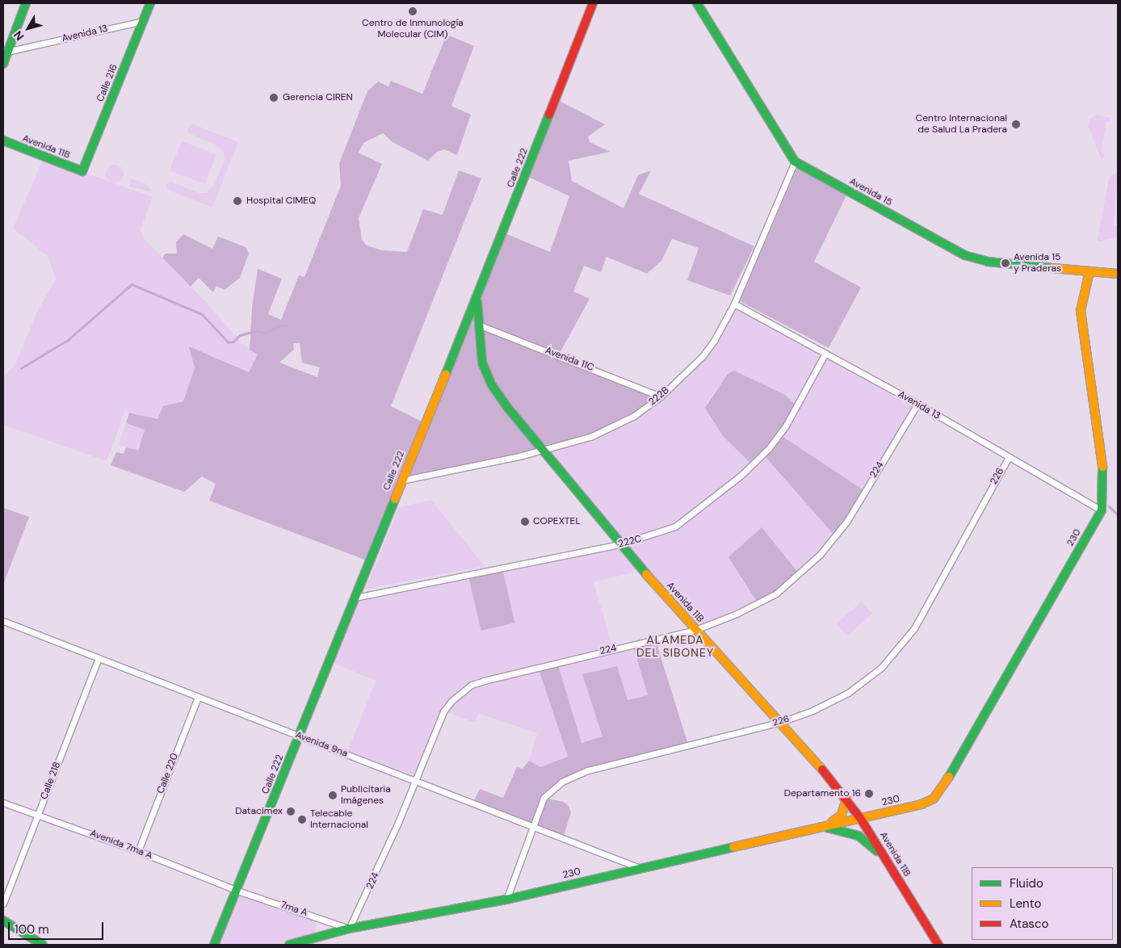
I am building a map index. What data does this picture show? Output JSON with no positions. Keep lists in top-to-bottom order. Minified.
{"streets":{"street":["Avenida 13","Calle 216","Avenida 11B","Calle 222","Avenida 15","Avenida 11C","222B","224","226","230","222C","Avenida 9na","Calle 220","Calle 218","Avenida 7ma A","7ma A"]},"crossings":[["Avenida 13","Calle 216"],["Avenida 13","222B"],["Avenida 13","224"],["Avenida 13","226"],["Avenida 13","230"],["Avenida 13","222C"],["Calle 216","Avenida 11B"],["Avenida 11B","Calle 222"],["Avenida 11B","Avenida 11C"],["Avenida 11B","222B"],["Avenida 11B","224"],["Avenida 11B","226"],["Avenida 11B","230"],["Avenida 11B","222C"],["Calle 222","222B"],["Calle 222","222C"],["Calle 222","Avenida 9na"],["Calle 222","Avenida 7ma A"],["Calle 222","7ma A"],["Avenida 15","222B"],["Avenida 15","230"],["Avenida 11C","222B"],["224","230"],["224","Avenida 9na"],["224","7ma A"],["226","230"],["226","Avenida 9na"],["230","Avenida 9na"],["230","7ma A"],["Avenida 9na","Calle 220"],["Avenida 9na","Calle 218"],["Calle 220","Avenida 7ma A"],["Calle 218","Avenida 7ma A"],["Avenida 7ma A","7ma A"]],"districts":["ALAMEDA DEL SIBONEY"],"places":["Centro de Inmunología Molecular (CIM)","Gerencia CIREN","Centro Internacional de Salud La Pradera","Hospital CIMEQ","Avenida 15 y Praderas","COPEXTEL","Departamento 16","Publicitaria Imágenes","Datacimex","Telecable Internacional"],"legend":["Fluido","Lento","Atasco"],"scale_bar":"100 m","north":"bottom left"}
